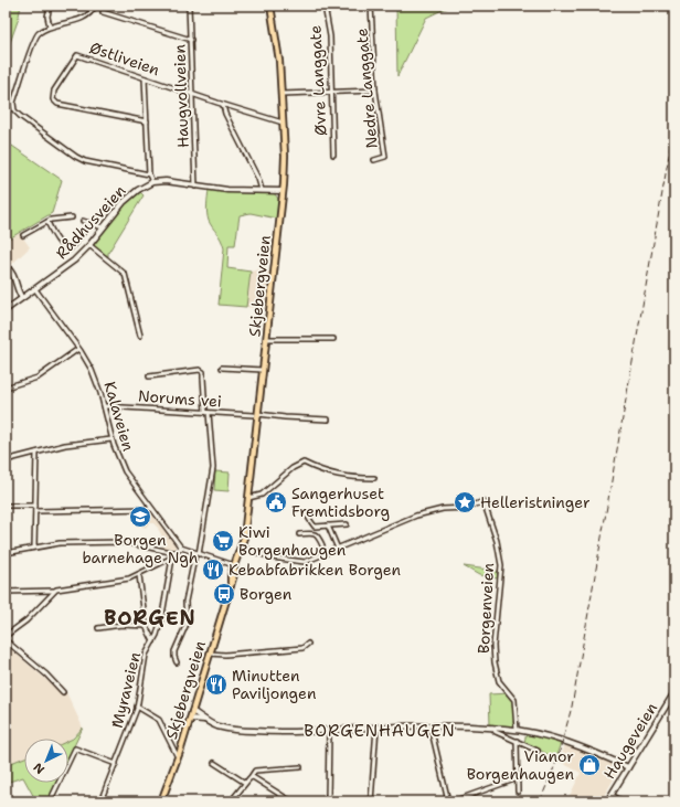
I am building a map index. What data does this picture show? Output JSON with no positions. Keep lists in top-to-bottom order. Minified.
{"streets":{"main road":["Skjebergveien"],"street":["Østliveien","Øvre Langgate","Nedre Langgate","Haugvollveien","Rådhusveien","Norums vei","Kalaveien","Borgenveien","Myraveien","Haugeveien"]},"crossings":[["Østliveien","Haugvollveien"],["Østliveien","Skjebergveien"],["Rådhusveien","Kalaveien"],["Skjebergveien","Norums vei"],["Skjebergveien","Borgenveien"],["Norums vei","Kalaveien"]],"districts":["BORGEN","BORGENHAUGEN"],"places":{"public building":["Sangerhuset Fremtidsborg"],"place":["Helleristninger"],"school or university":["Borgen barnehage Ngh"],"supermarket":["Kiwi Borgenhaugen"],"restaurant":["Kebabfabrikken Borgen","Minutten Paviljongen"],"bus stop":["Borgen"],"shop":["Vianor Borgenhaugen"]},"north":"bottom left"}
